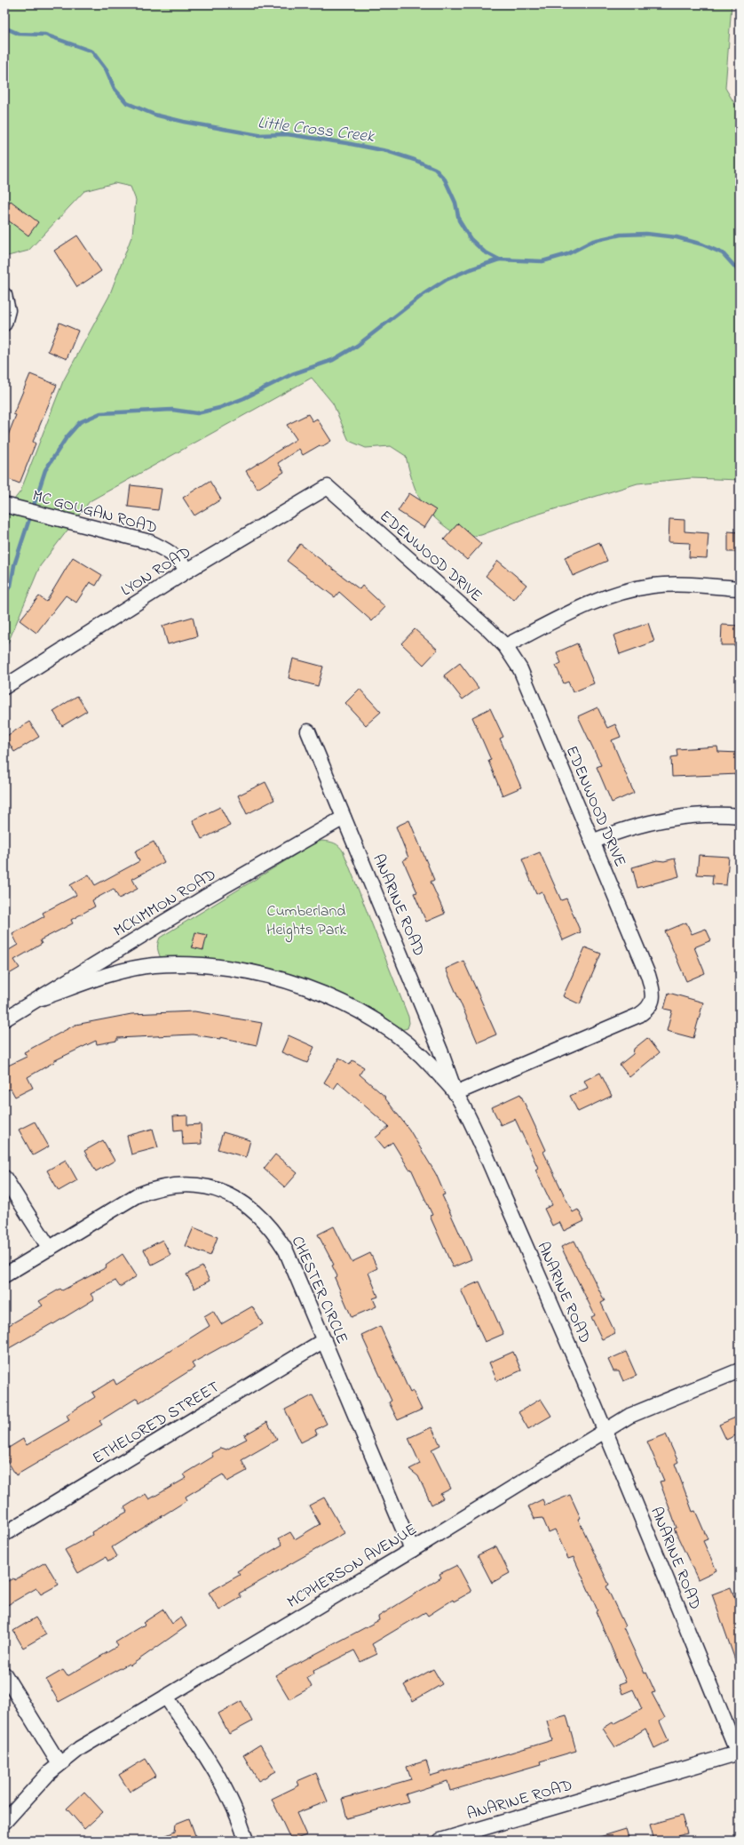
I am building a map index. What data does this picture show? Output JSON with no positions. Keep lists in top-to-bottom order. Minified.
{"streets":{"street":["MC GOUGAN ROAD","EDENWOOD DRIVE","LYON ROAD","MCKIMMON ROAD","ANARINE ROAD","CHESTER CIRCLE","ETHELORED STREET","MCPHERSON AVENUE"]},"crossings":[["MC GOUGAN ROAD","LYON ROAD"],["EDENWOOD DRIVE","LYON ROAD"],["EDENWOOD DRIVE","ANARINE ROAD"],["MCKIMMON ROAD","ANARINE ROAD"],["ANARINE ROAD","MCPHERSON AVENUE"],["CHESTER CIRCLE","ETHELORED STREET"],["CHESTER CIRCLE","MCPHERSON AVENUE"]],"water":["Little Cross Creek"],"parks":["Cumberland Heights Park"]}
